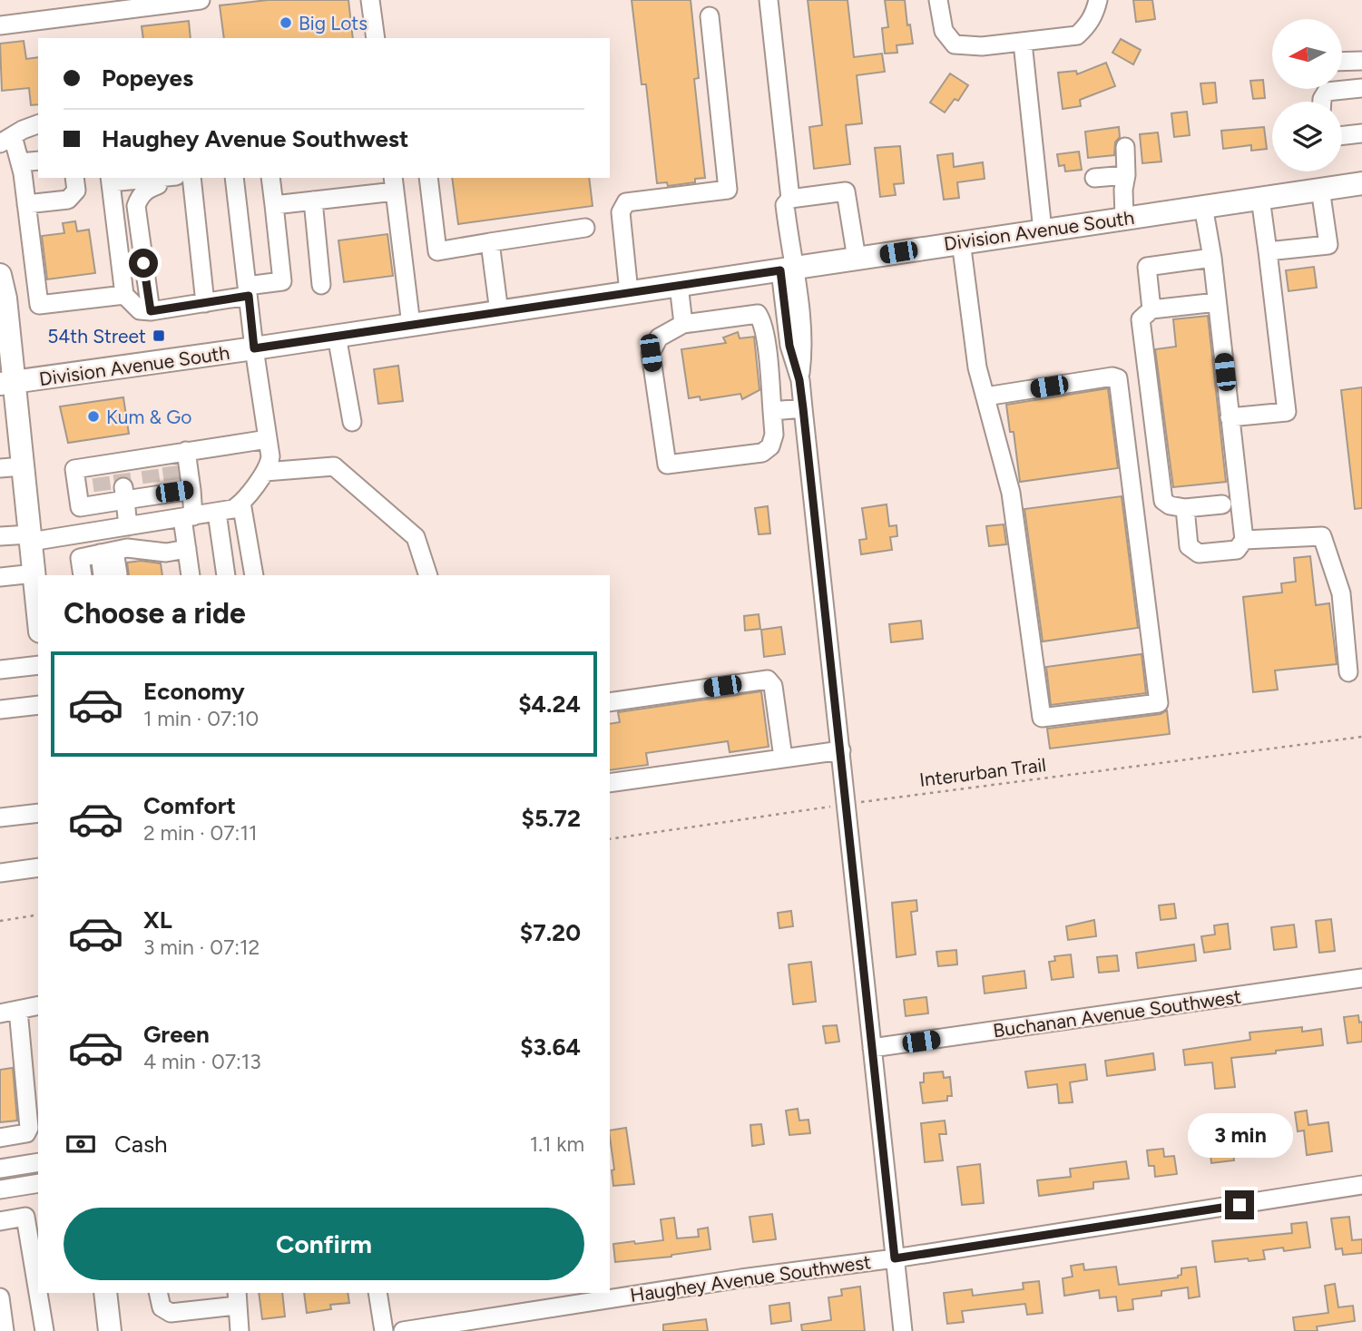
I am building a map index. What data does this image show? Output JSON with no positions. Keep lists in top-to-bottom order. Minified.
{"streets":{"main road":["Division Avenue South"],"street":["Buchanan Avenue Southwest","Haughey Avenue Southwest"],"path":["Interurban Trail"]},"places":{"other":["Big Lots","Kum & Go"],"transit":["54th Street"]},"north":"left","page":{"banner":["Popeyes","Haughey Avenue Southwest"],"heading":"Choose a ride","list":[{"name":"Economy","note":"1 min · 07:10","value":"$4.24"},{"name":"Comfort","note":"2 min · 07:11","value":"$5.72"},{"name":"XL","note":"3 min · 07:12","value":"$7.20"},{"name":"Green","note":"4 min · 07:13","value":"$3.64"}],"pay":["Cash","1.1 km"],"bubble":"3 min","buttons":"Confirm"}}
